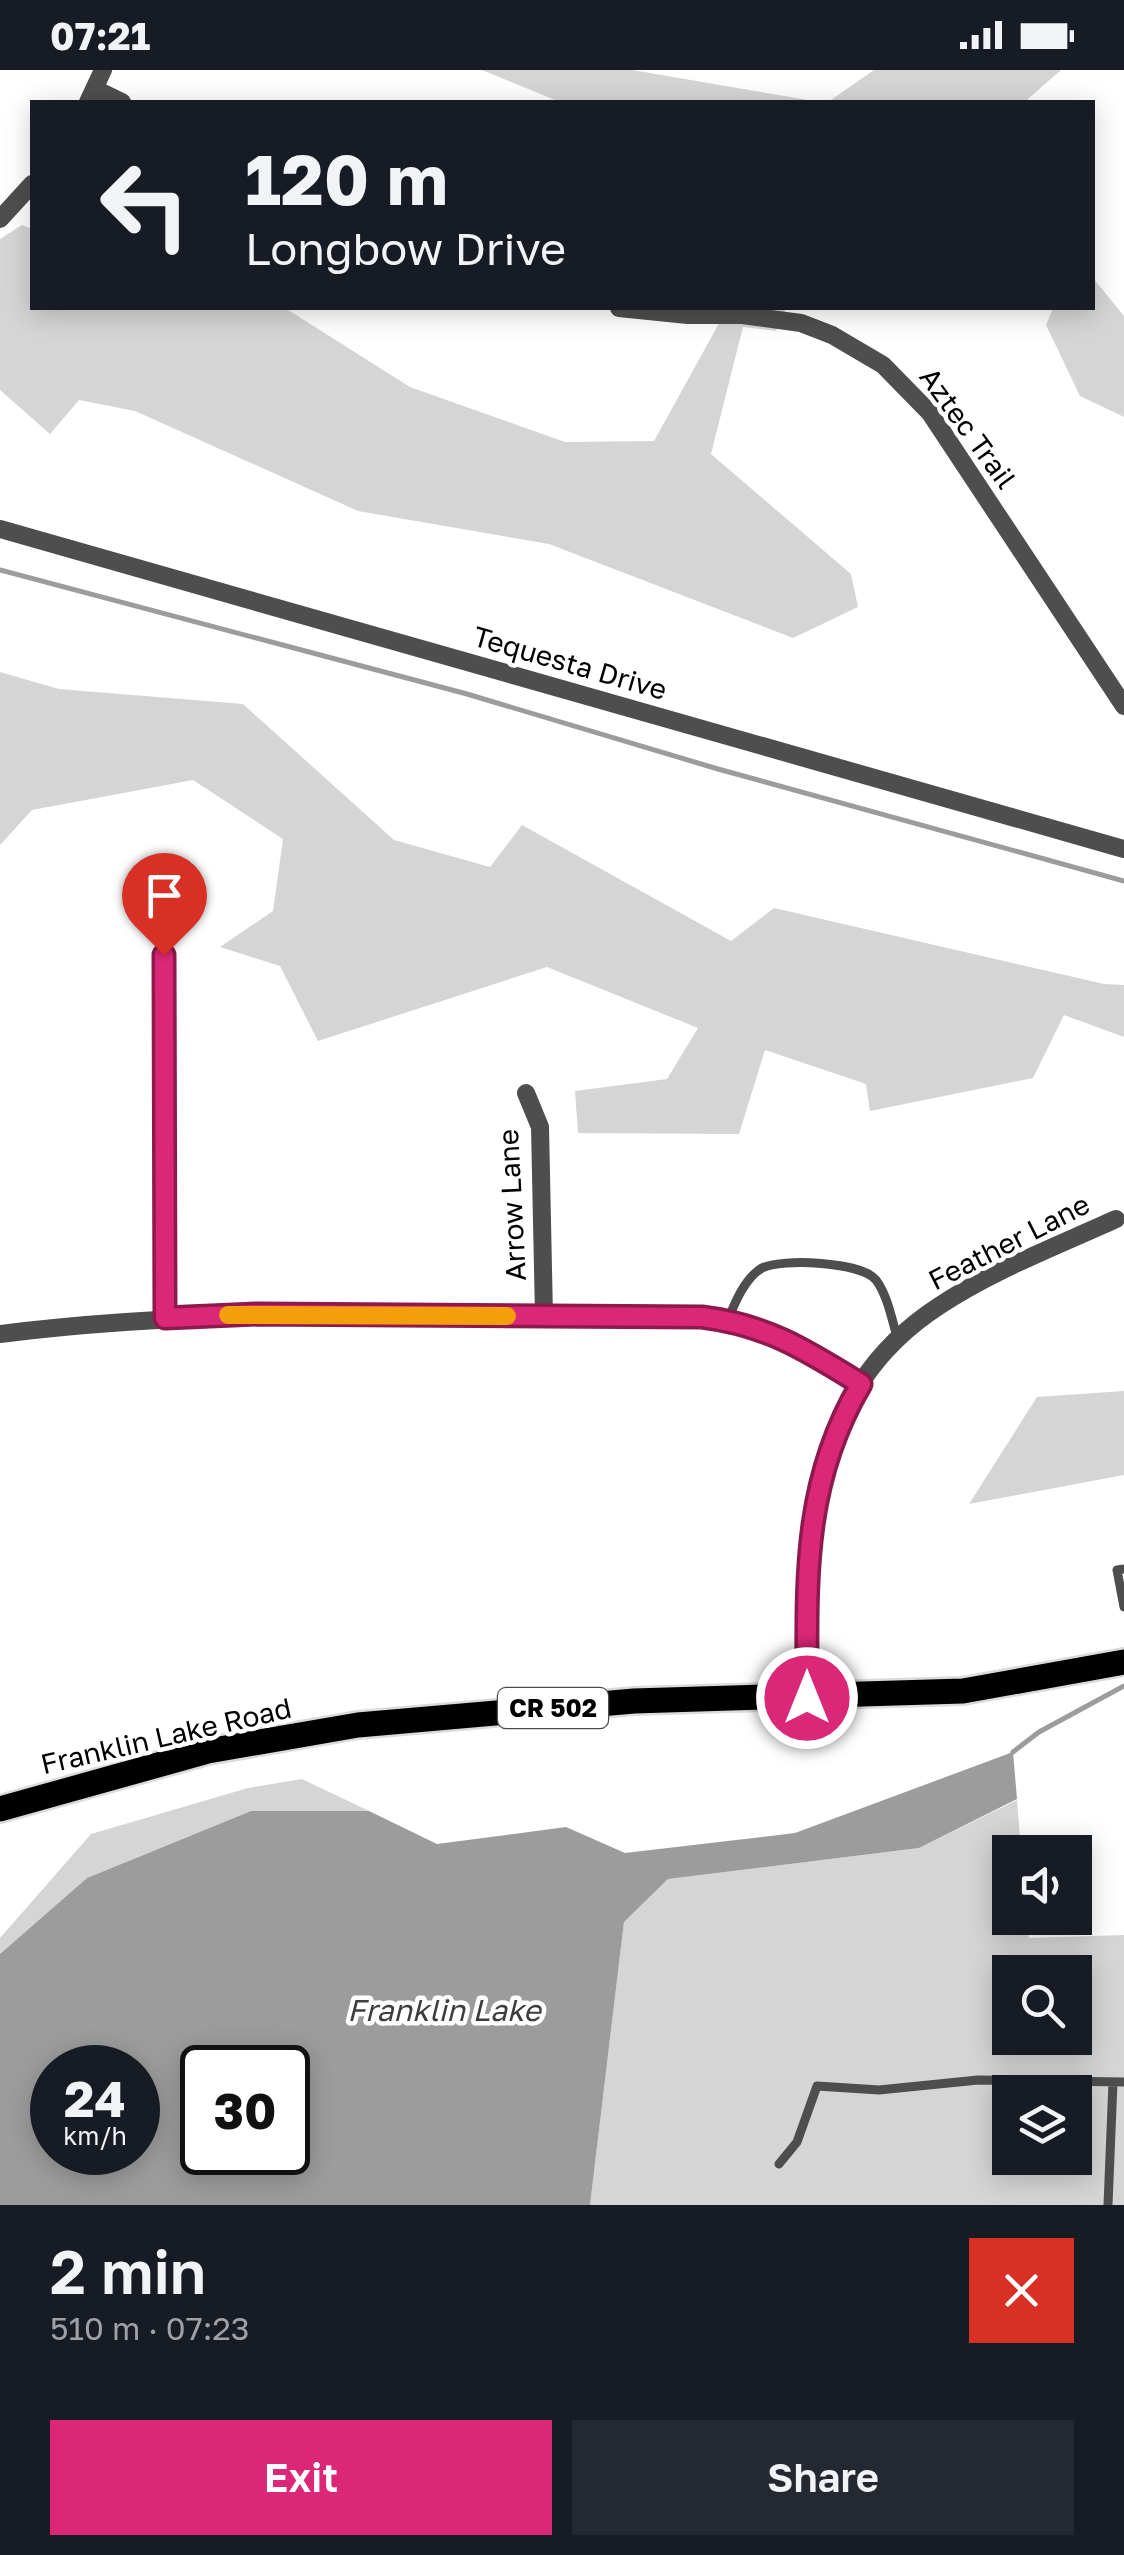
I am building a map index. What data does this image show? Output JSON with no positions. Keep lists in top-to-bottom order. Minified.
{"streets":{"main road":["CR 502","Franklin Lake Road"],"street":["Aztec Trail","Tequesta Drive","Arrow Lane","Feather Lane"]},"crossings":[["Feather Lane","Franklin Lake Road"]],"water":["Franklin Lake"],"page":{"status":"07:21","turn":["120 m","Longbow Drive"],"speed":"24 km/h","limit":"30","heading":["2 min","510 m · 07:23"],"buttons":["Exit","Share"]}}
